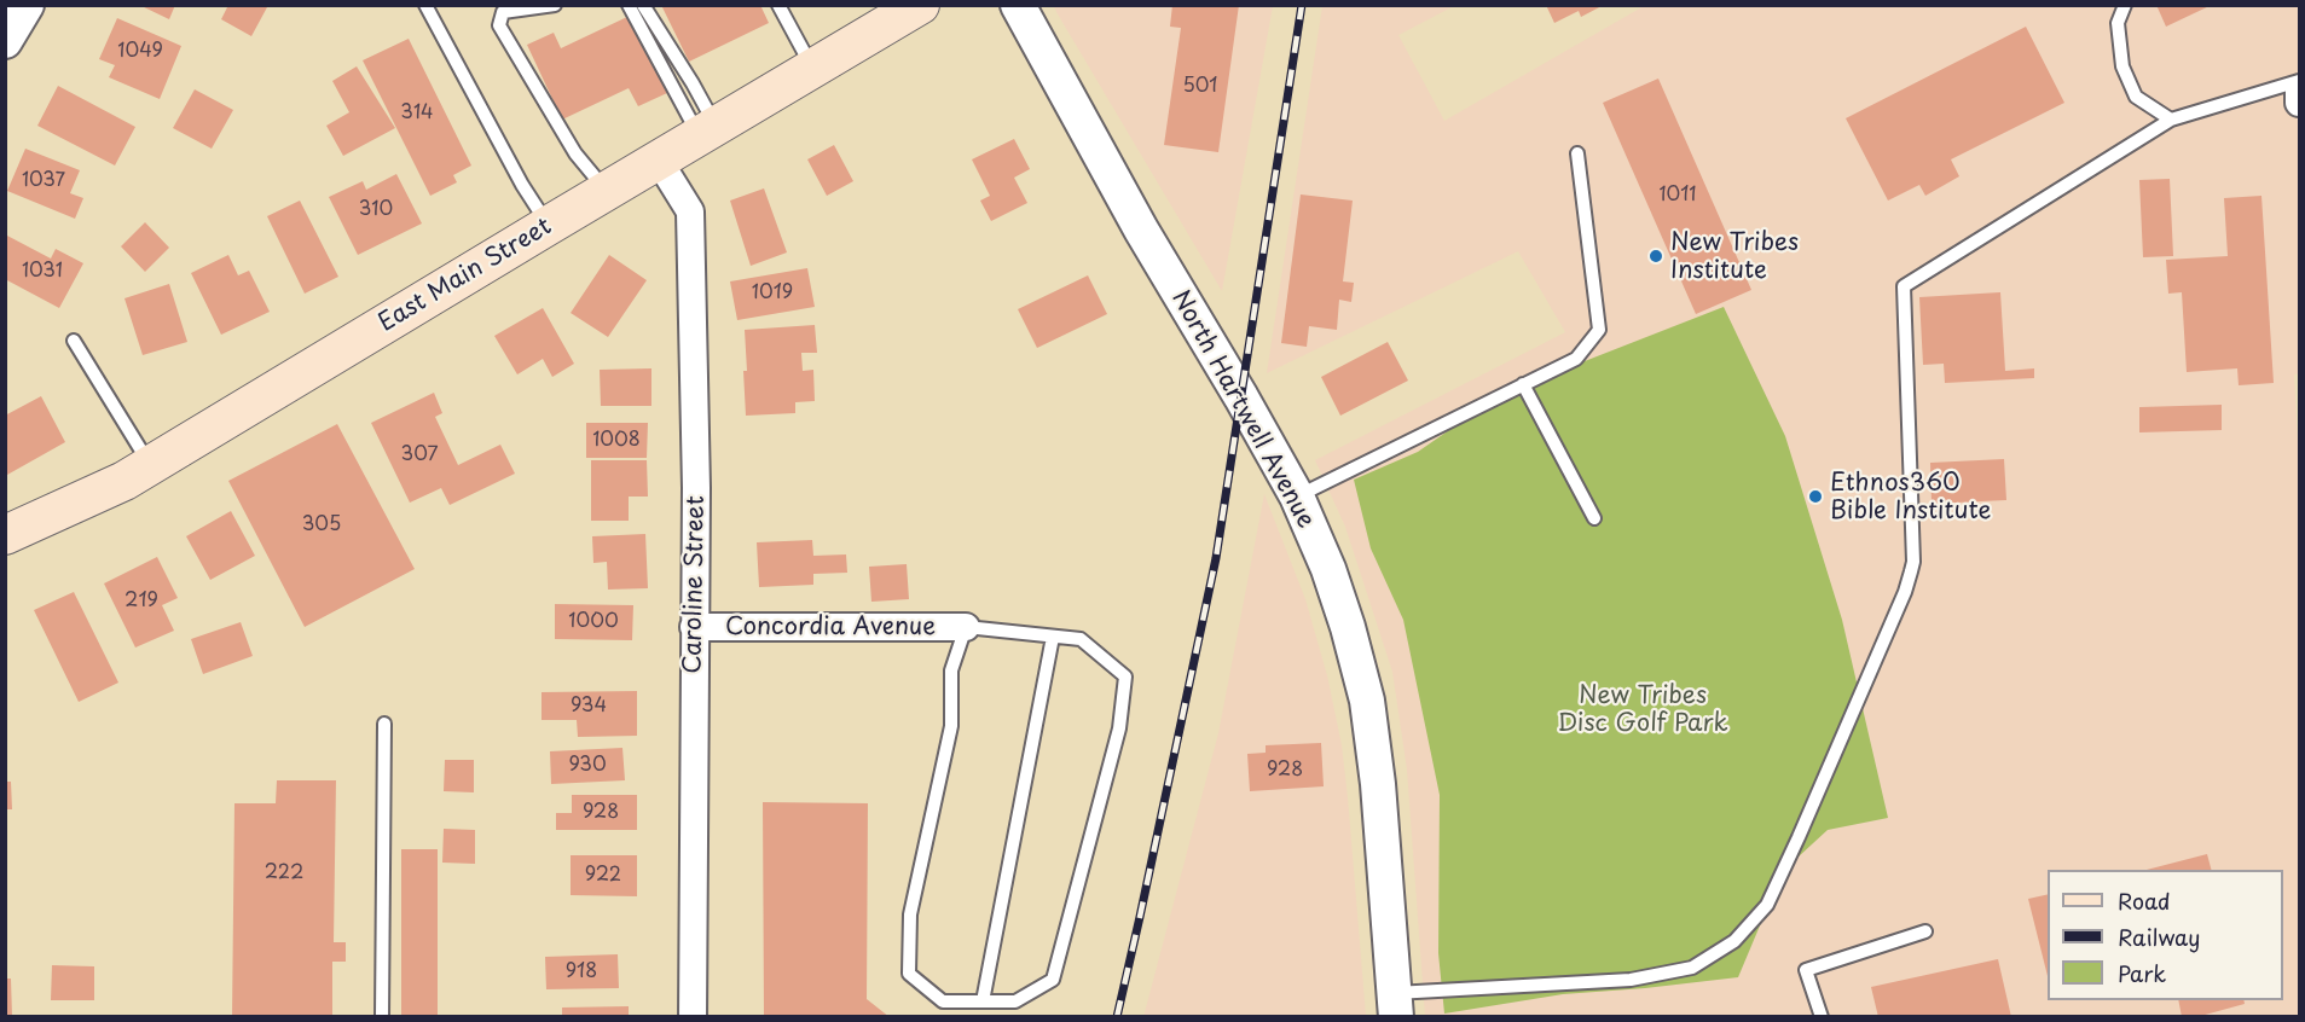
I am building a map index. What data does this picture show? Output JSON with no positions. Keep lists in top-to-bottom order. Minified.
{"streets":{"main road":["East Main Street"],"street":["North Hartwell Avenue","Caroline Street","Concordia Avenue"]},"crossings":[["East Main Street","Caroline Street"],["Caroline Street","Concordia Avenue"]],"parks":["New Tribes Disc Golf Park"],"places":["New Tribes Institute","Ethnos360 Bible Institute"],"house_numbers":["1049","501","314","1037","1011","310","1031","1019","1008","307","305","219","1000","934","930","928","928","222","922","918"],"legend":["Road","Railway","Park"]}
